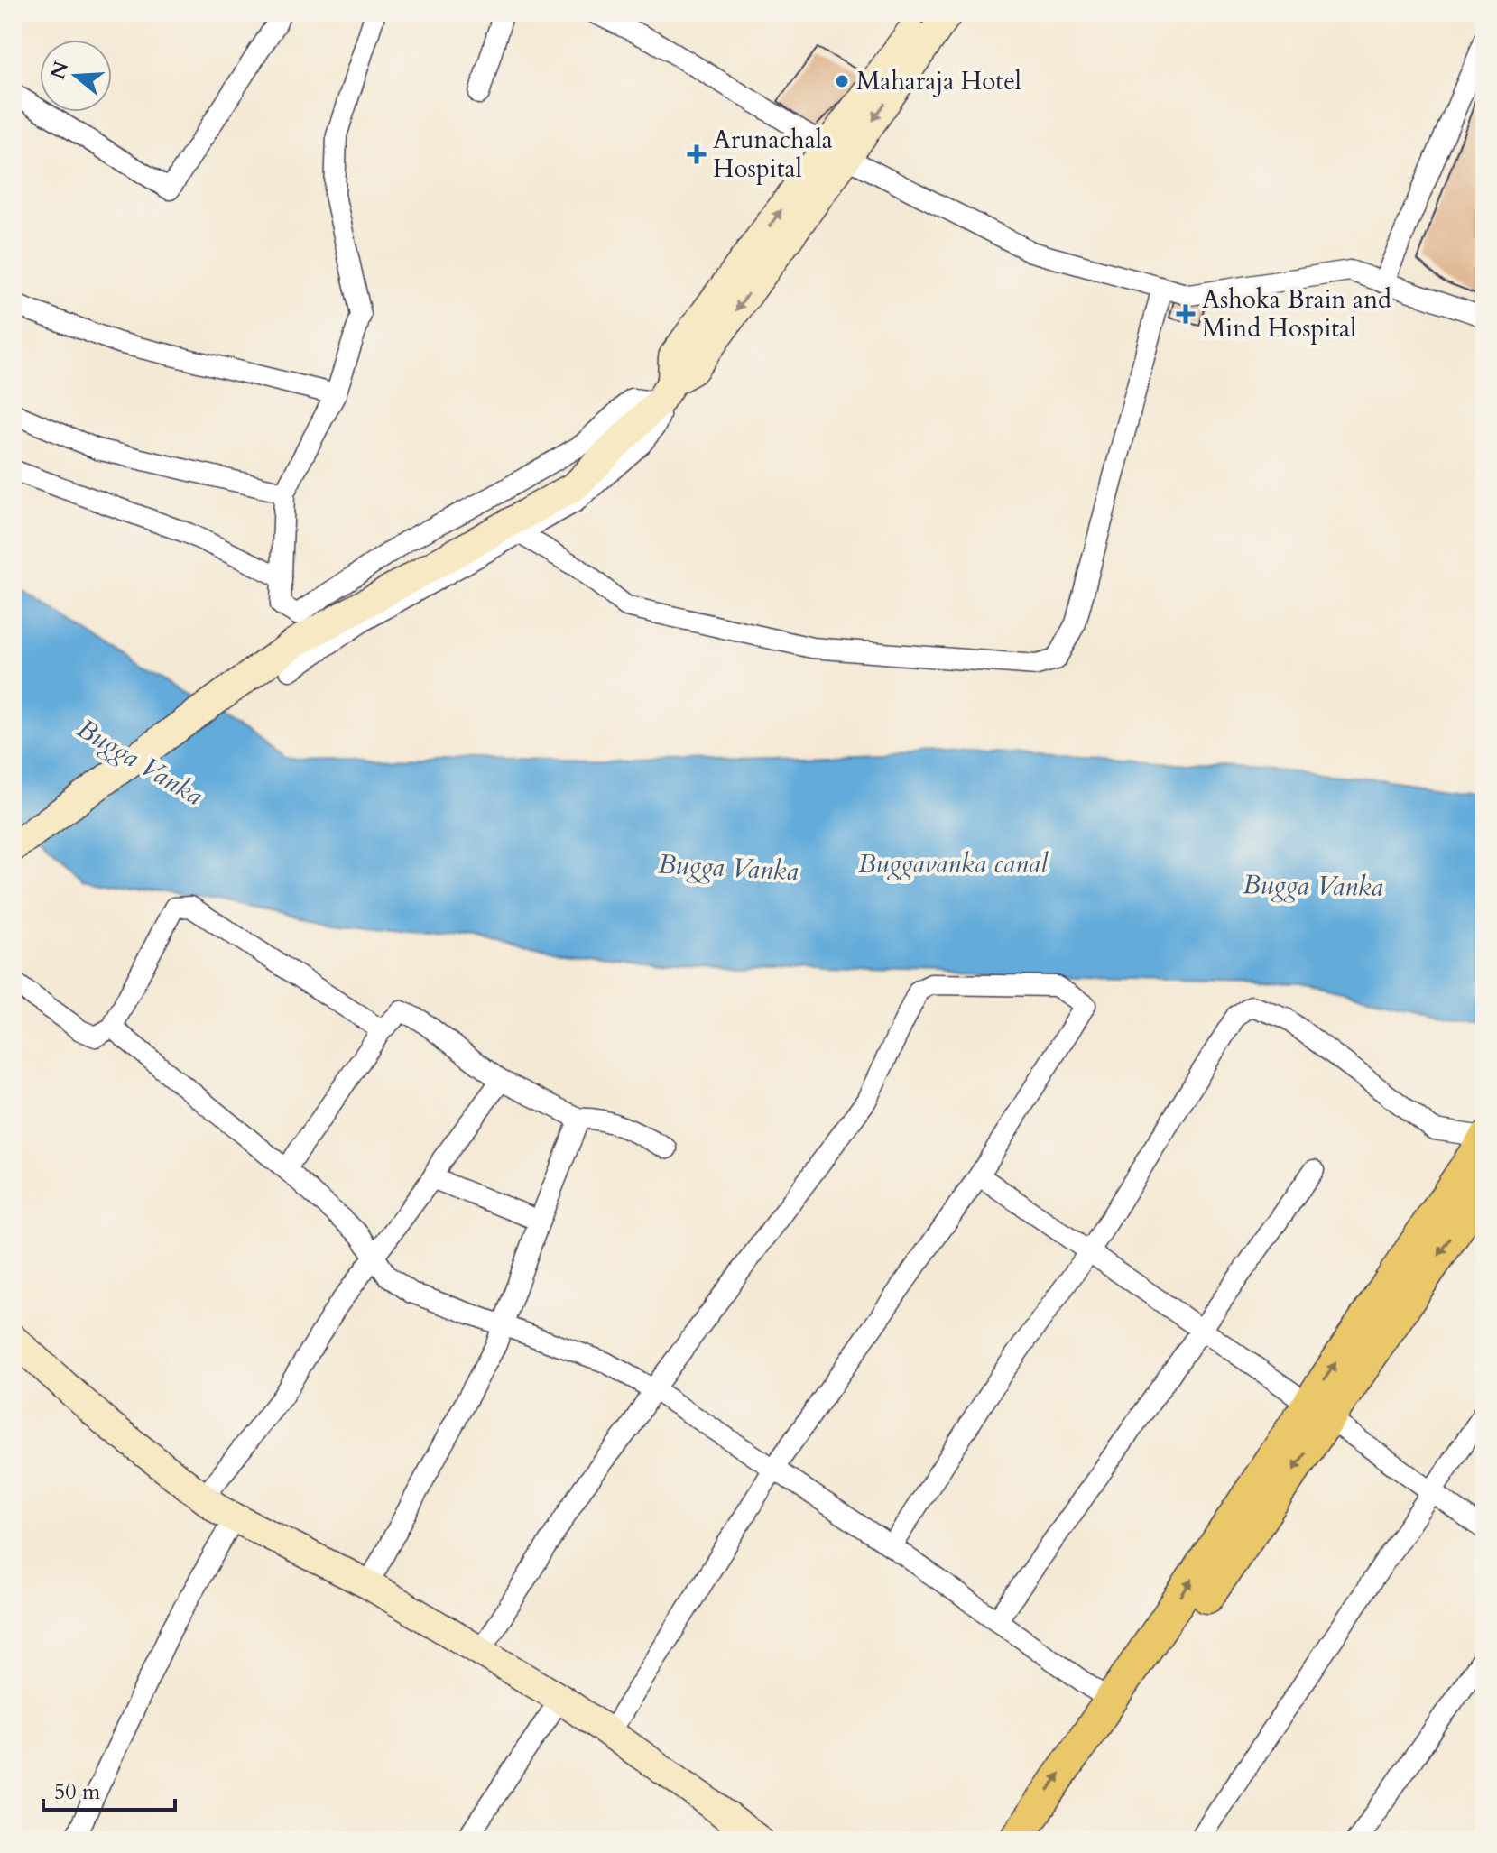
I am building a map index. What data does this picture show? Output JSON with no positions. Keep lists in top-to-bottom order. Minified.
{"water":["Bugga Vanka","Buggavanka canal"],"places":{"other":["Maharaja Hotel"],"health":["Arunachala Hospital","Ashoka Brain and Mind Hospital"]},"scale_bar":"50 m","north":"left"}
